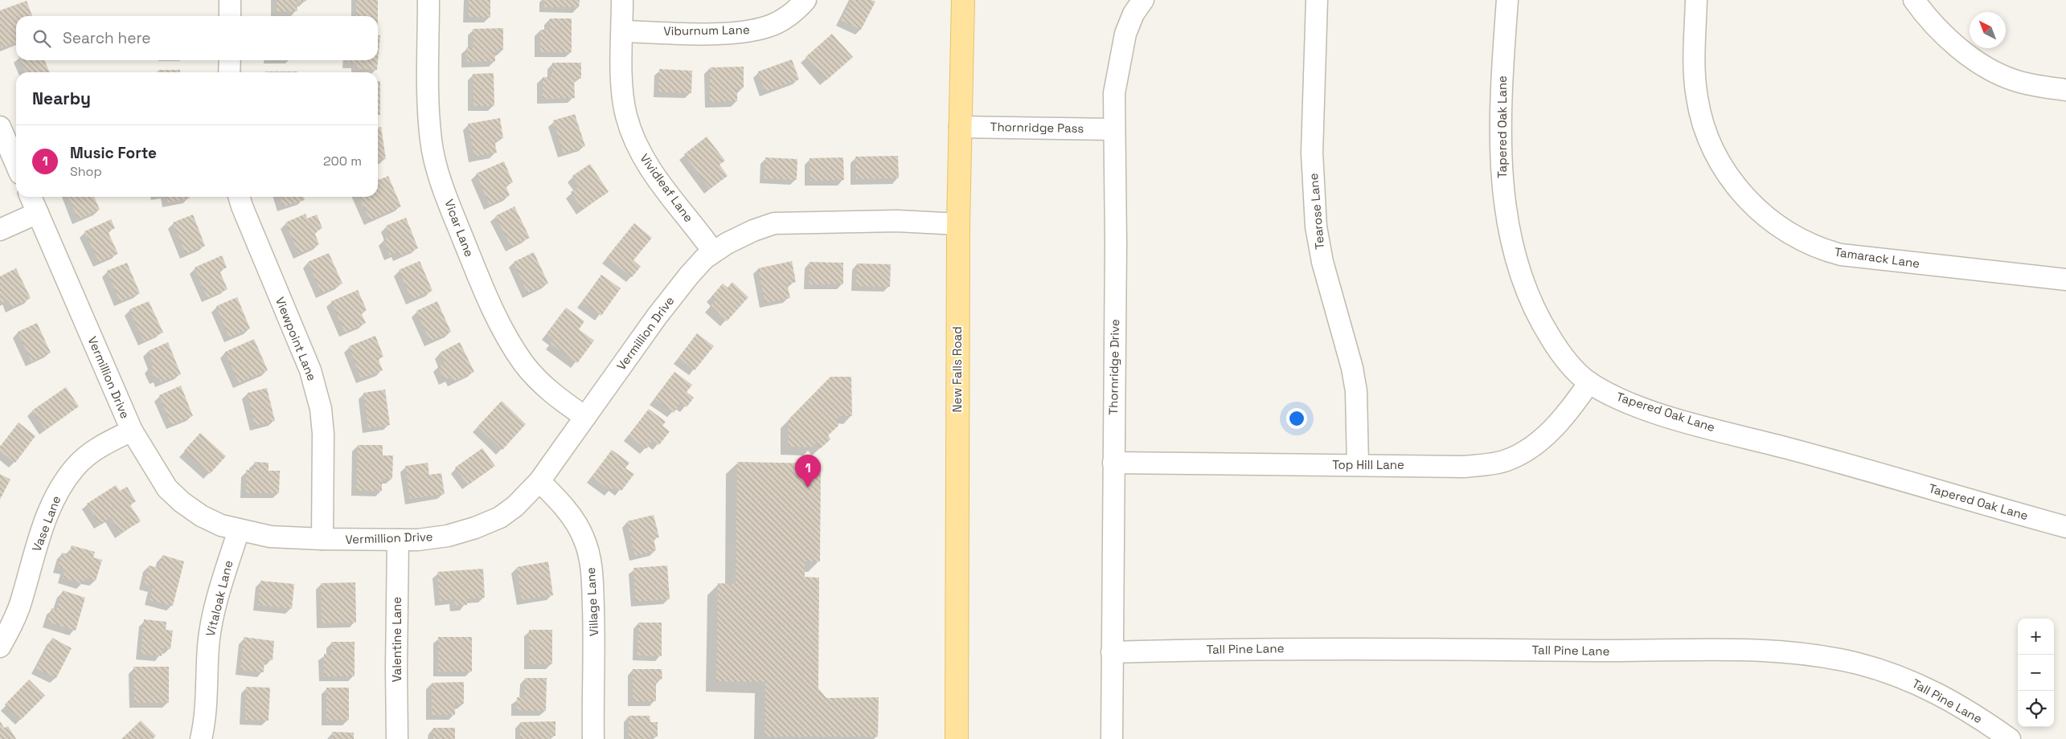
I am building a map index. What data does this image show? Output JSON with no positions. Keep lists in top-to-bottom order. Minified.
{"streets":{"main road":["New Falls Road"],"street":["Viburnum Lane","Tapered Oak Lane","Thornridge Pass","Vividleaf Lane","Tearose Lane","Vicar Lane","Tamarack Lane","Vermillion Drive","Viewpoint Lane","Thornridge Drive","Top Hill Lane","Vase Lane","Vitaloak Lane","Village Lane","Valentine Lane","Tall Pine Lane"]},"crossings":[["Viburnum Lane","Vividleaf Lane"],["Tapered Oak Lane","Top Hill Lane"],["Thornridge Pass","Thornridge Drive"],["Thornridge Pass","New Falls Road"],["Vividleaf Lane","Vermillion Drive"],["Tearose Lane","Top Hill Lane"],["Vicar Lane","Vermillion Drive"],["Vermillion Drive","Viewpoint Lane"],["Vermillion Drive","New Falls Road"],["Vermillion Drive","Vase Lane"],["Vermillion Drive","Vitaloak Lane"],["Vermillion Drive","Village Lane"],["Vermillion Drive","Valentine Lane"],["Thornridge Drive","Top Hill Lane"],["Thornridge Drive","Tall Pine Lane"]],"north":"top left","page":{"search":"Search here","heading":"Nearby","list":[{"mark":"1","name":"Music Forte","note":"Shop","value":"200 m"}],"pins":"1","map_buttons":["+","−"]}}
